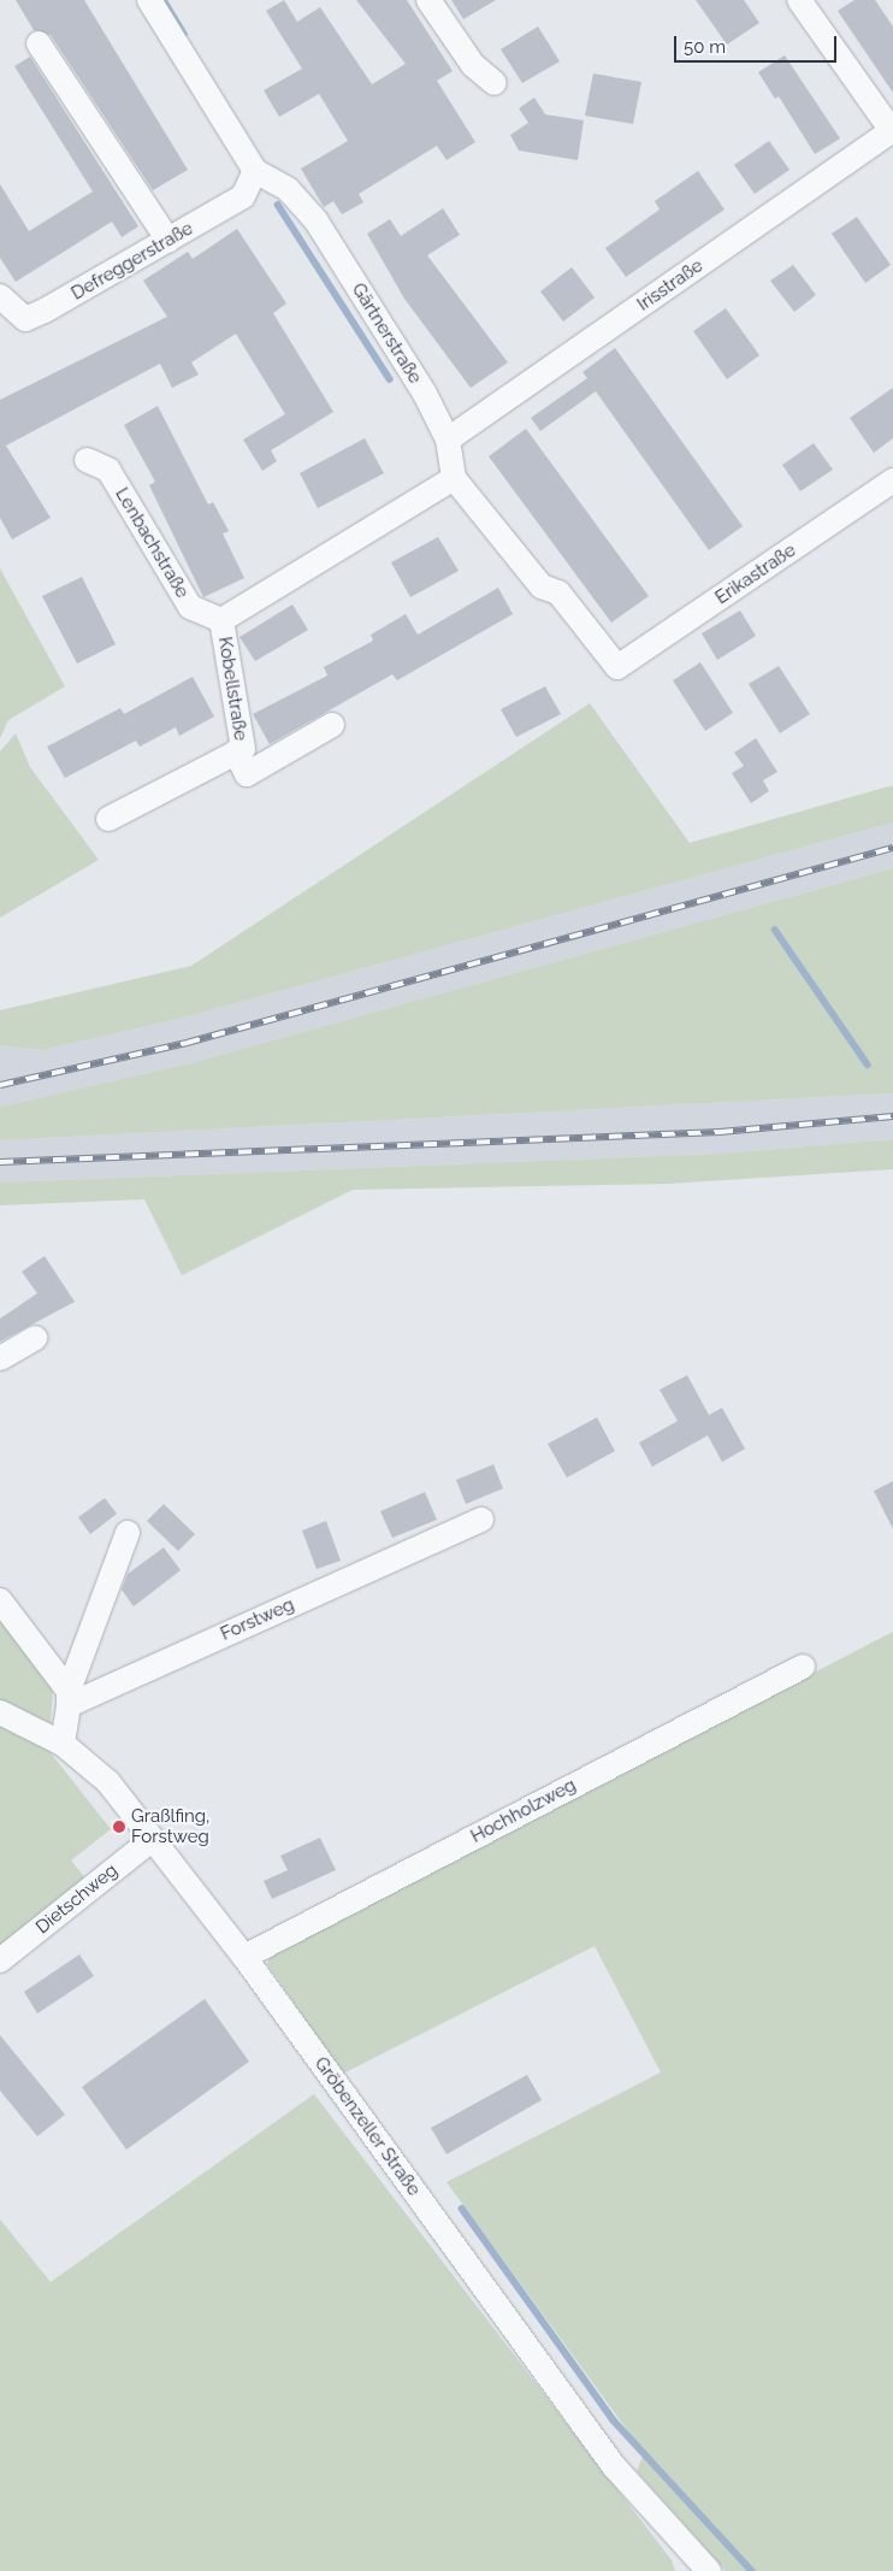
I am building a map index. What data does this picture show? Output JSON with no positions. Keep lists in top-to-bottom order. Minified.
{"streets":{"street":["Defreggerstraße","Irisstraße","Gärtnerstraße","Lenbachstraße","Erikastraße","Kobellstraße","Forstweg","Hochholzweg","Dietschweg","Gröbenzeller Straße"]},"crossings":[["Defreggerstraße","Gärtnerstraße"],["Irisstraße","Gärtnerstraße"],["Gärtnerstraße","Erikastraße"],["Gärtnerstraße","Kobellstraße"],["Lenbachstraße","Kobellstraße"],["Erikastraße","Kobellstraße"],["Hochholzweg","Gröbenzeller Straße"],["Dietschweg","Gröbenzeller Straße"]],"places":["Graßlfing, Forstweg"],"scale_bar":"50 m"}
